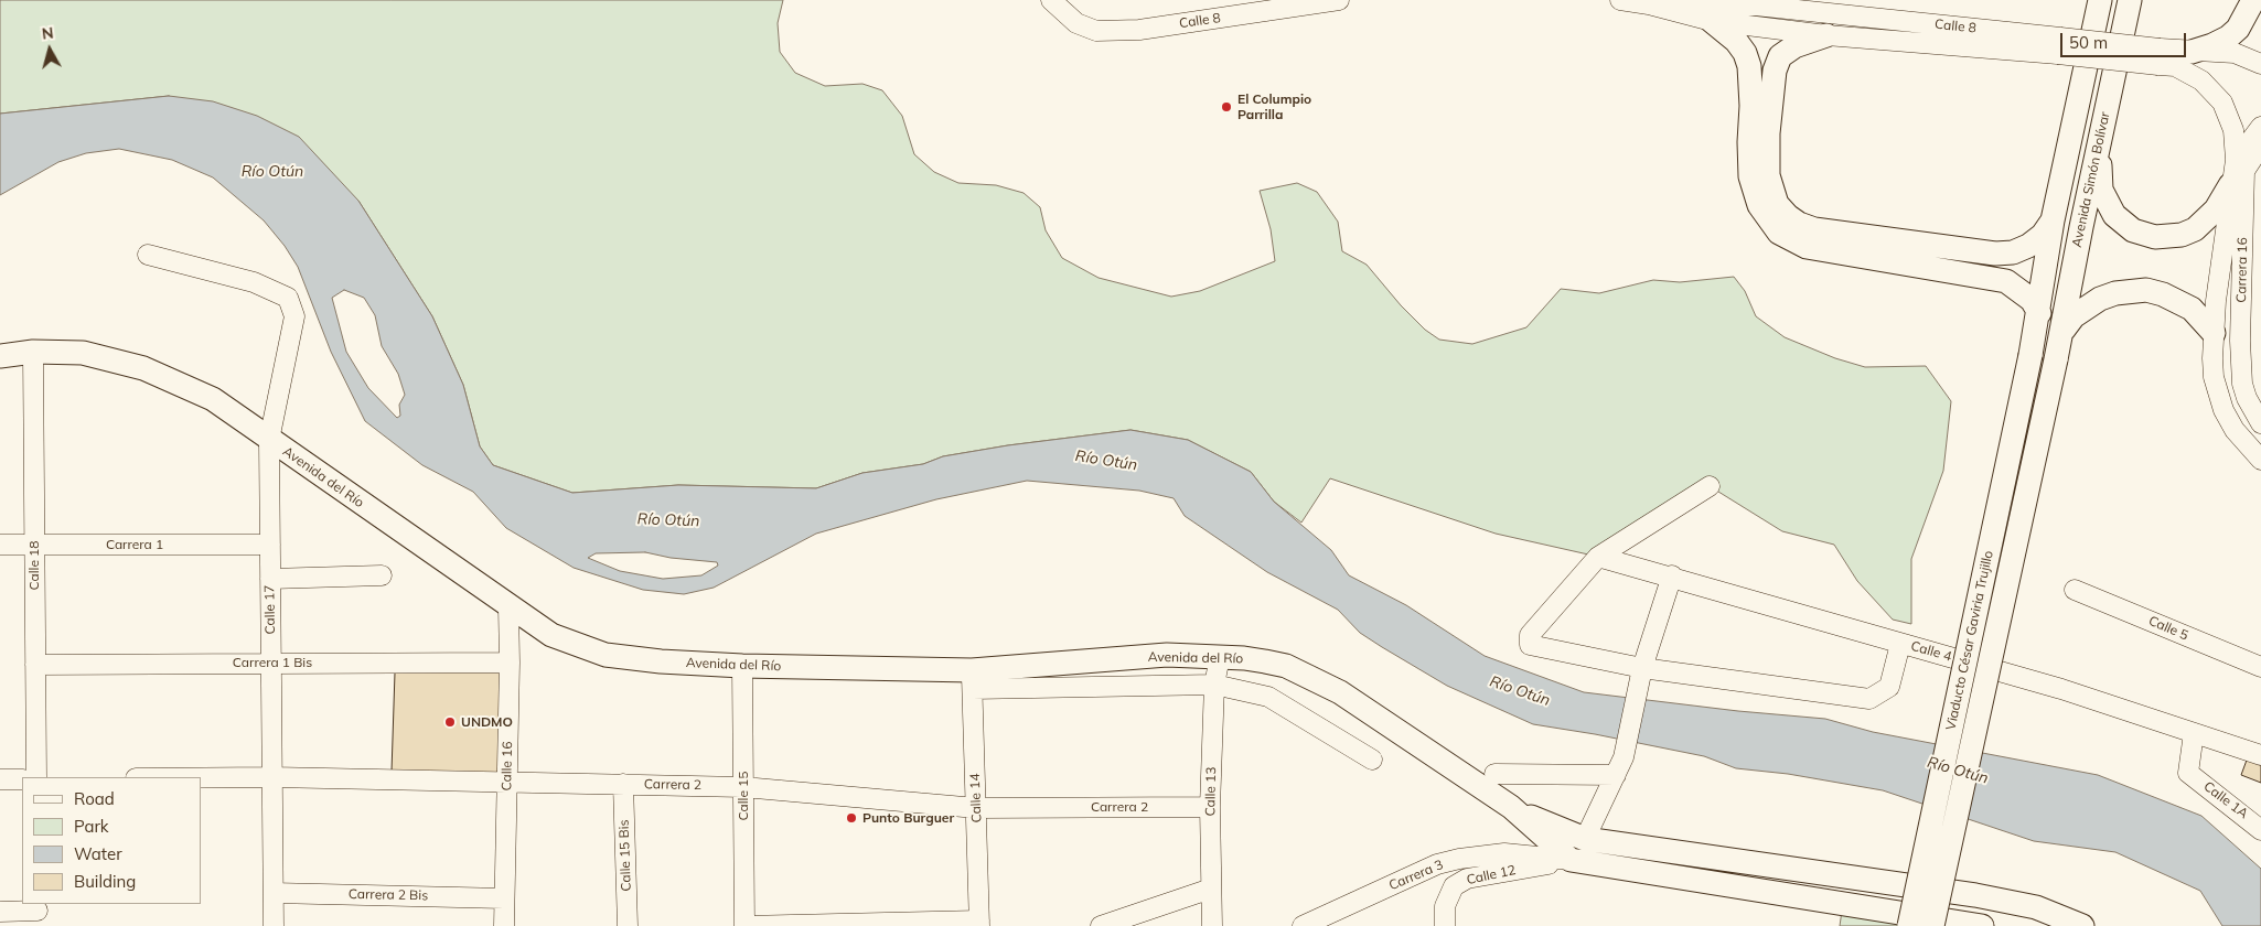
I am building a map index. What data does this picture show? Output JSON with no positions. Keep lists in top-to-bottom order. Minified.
{"streets":{"main road":["Avenida Simón Bolívar","Avenida del Río","Viaducto César Gaviria Trujillo"],"street":["Calle 8","Carrera 16","Carrera 1","Calle 18","Calle 17","Calle 5","Calle 4","Carrera 1 Bis","Calle 16","Carrera 2","Calle 13","Calle 15","Calle 14","Calle 1A","Calle 15 Bis","Carrera 3","Calle 12","Carrera 2 Bis"]},"crossings":[["Avenida Simón Bolívar","Viaducto César Gaviria Trujillo"],["Avenida del Río","Calle 18"],["Avenida del Río","Calle 17"],["Avenida del Río","Calle 16"],["Avenida del Río","Calle 13"],["Avenida del Río","Calle 15"],["Avenida del Río","Calle 14"],["Carrera 1","Calle 18"],["Carrera 1","Calle 17"],["Calle 18","Carrera 1 Bis"],["Calle 17","Carrera 1 Bis"],["Calle 17","Carrera 2"],["Calle 17","Carrera 2 Bis"],["Calle 4","Calle 1A"],["Carrera 1 Bis","Calle 16"],["Calle 16","Carrera 2"],["Calle 16","Carrera 2 Bis"],["Carrera 2","Calle 13"],["Carrera 2","Calle 15"],["Carrera 2","Calle 14"],["Carrera 2","Calle 15 Bis"],["Carrera 3","Calle 12"]],"water":["Río Otún"],"places":["El Columpio Parrilla","UNDMO","Punto Burguer"],"legend":["Road","Park","Water","Building"],"scale_bar":"50 m","north":"top"}
